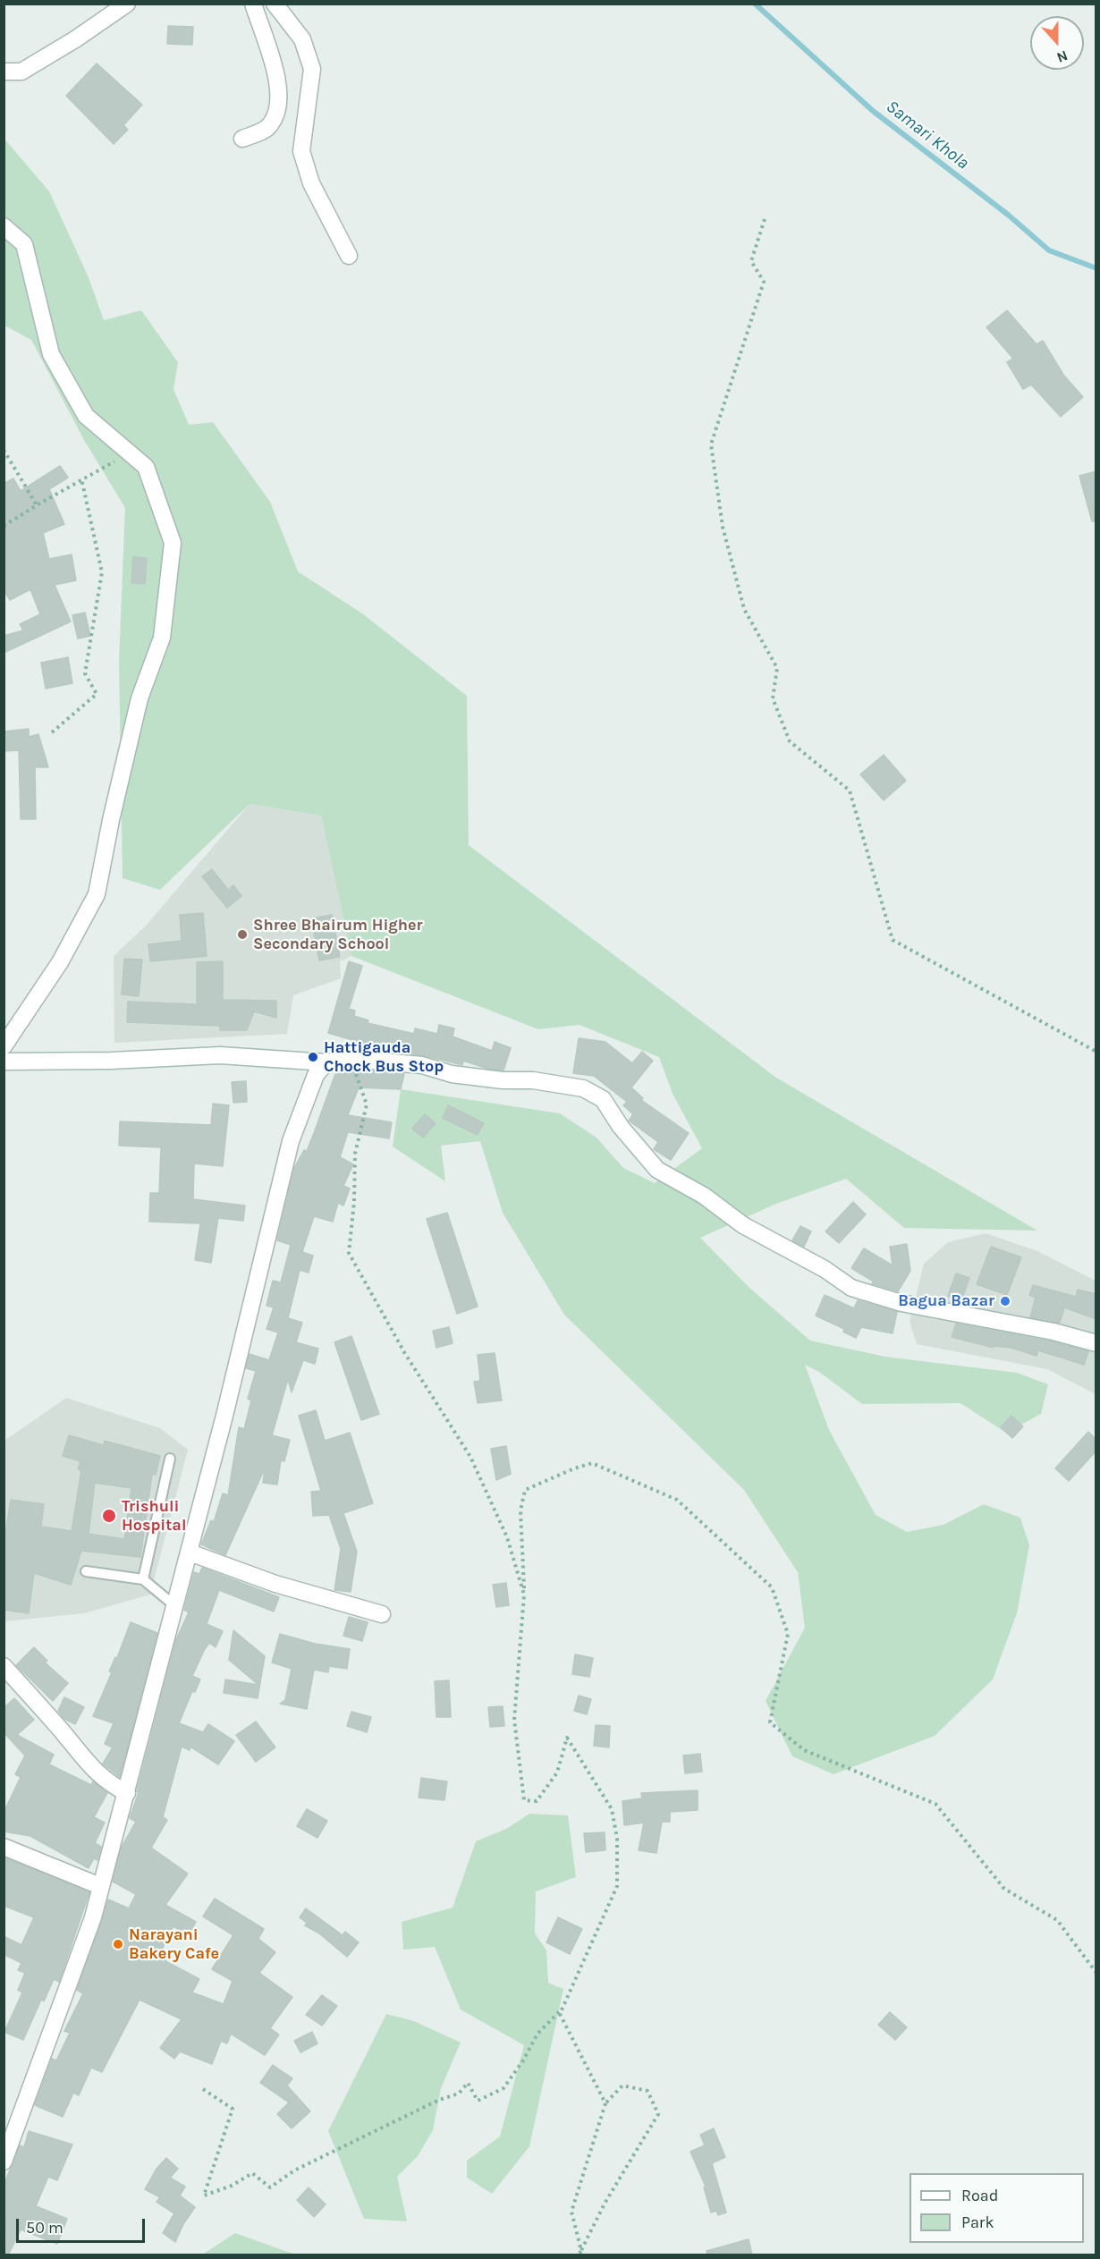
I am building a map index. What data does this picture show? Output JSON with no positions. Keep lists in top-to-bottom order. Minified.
{"water":["Samari Khola"],"places":["Shree Bhairum Higher Secondary School","Hattigauda Chock Bus Stop","Bagua Bazar","Trishuli Hospital","Narayani Bakery Cafe"],"legend":["Road","Park"],"scale_bar":"50 m","north":"bottom"}
